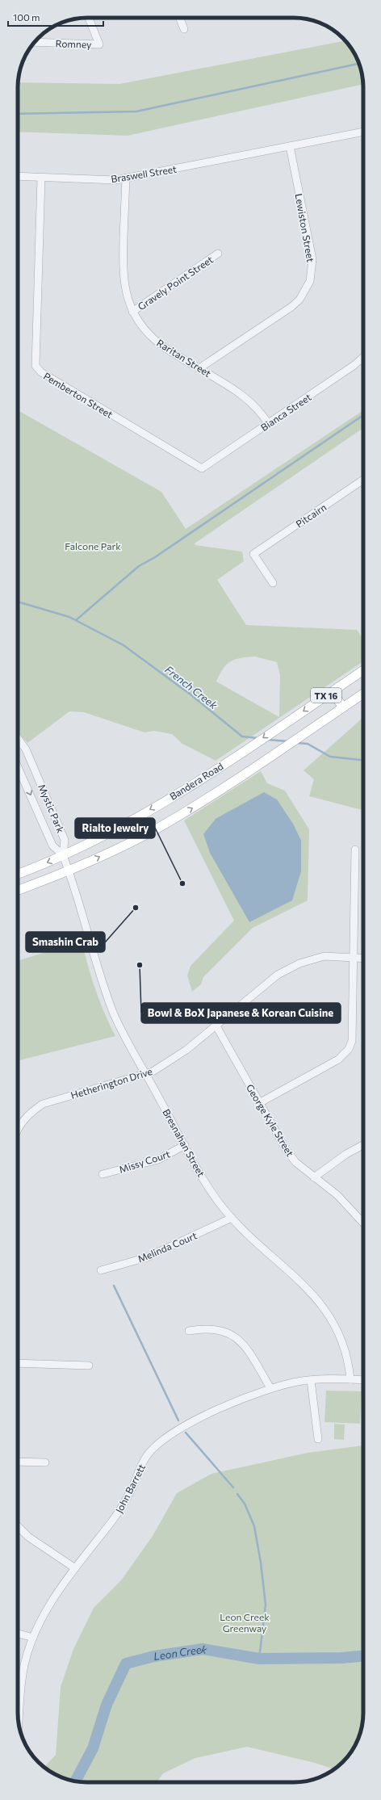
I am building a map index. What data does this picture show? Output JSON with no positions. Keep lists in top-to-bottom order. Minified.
{"streets":{"main road":["TX 16","Bandera Road"],"street":["Romney","Braswell Street","Lewiston Street","Gravely Point Street","Raritan Street","Pemberton Street","Bianca Street","Pitcairn","Mystic Park","Hetherington Drive","George Kyle Street","Bresnahan Street","Missy Court","Melinda Court","John Barrett"]},"crossings":[["Braswell Street","Lewiston Street"],["Braswell Street","Raritan Street"],["Braswell Street","Pemberton Street"],["Lewiston Street","Raritan Street"],["Gravely Point Street","Raritan Street"],["Raritan Street","Bianca Street"],["Pemberton Street","Bianca Street"],["Bandera Road","Mystic Park"],["Bandera Road","Bresnahan Street"],["Mystic Park","Bresnahan Street"],["Hetherington Drive","George Kyle Street"],["Hetherington Drive","Bresnahan Street"],["Bresnahan Street","Missy Court"],["Bresnahan Street","Melinda Court"],["Bresnahan Street","John Barrett"]],"water":["French Creek","Leon Creek"],"parks":["Falcone Park","Leon Creek Greenway"],"places":["Rialto Jewelry","Smashin Crab","Bowl & BoX Japanese & Korean Cuisine"],"scale_bar":"100 m"}
